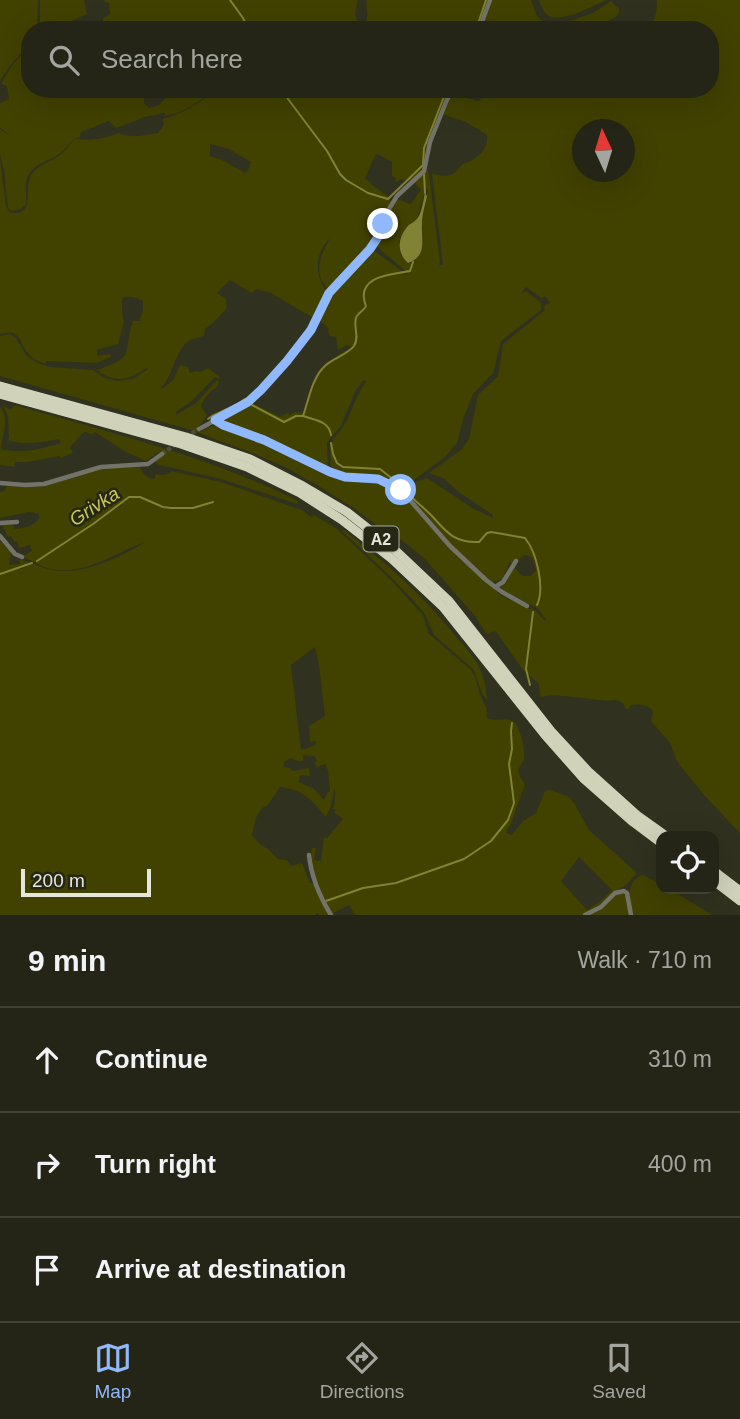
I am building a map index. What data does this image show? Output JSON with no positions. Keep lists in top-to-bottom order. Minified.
{"streets":{"highway":["A2"]},"water":["Grivka"],"scale_bar":"200 m","north":"top","page":{"search":"Search here","scale":"200 m","heading":["9 min","Walk · 710 m"],"list":[["Continue","310 m"],["Turn right","400 m"],"Arrive at destination"],"nav":["Map","Directions","Saved"]}}
